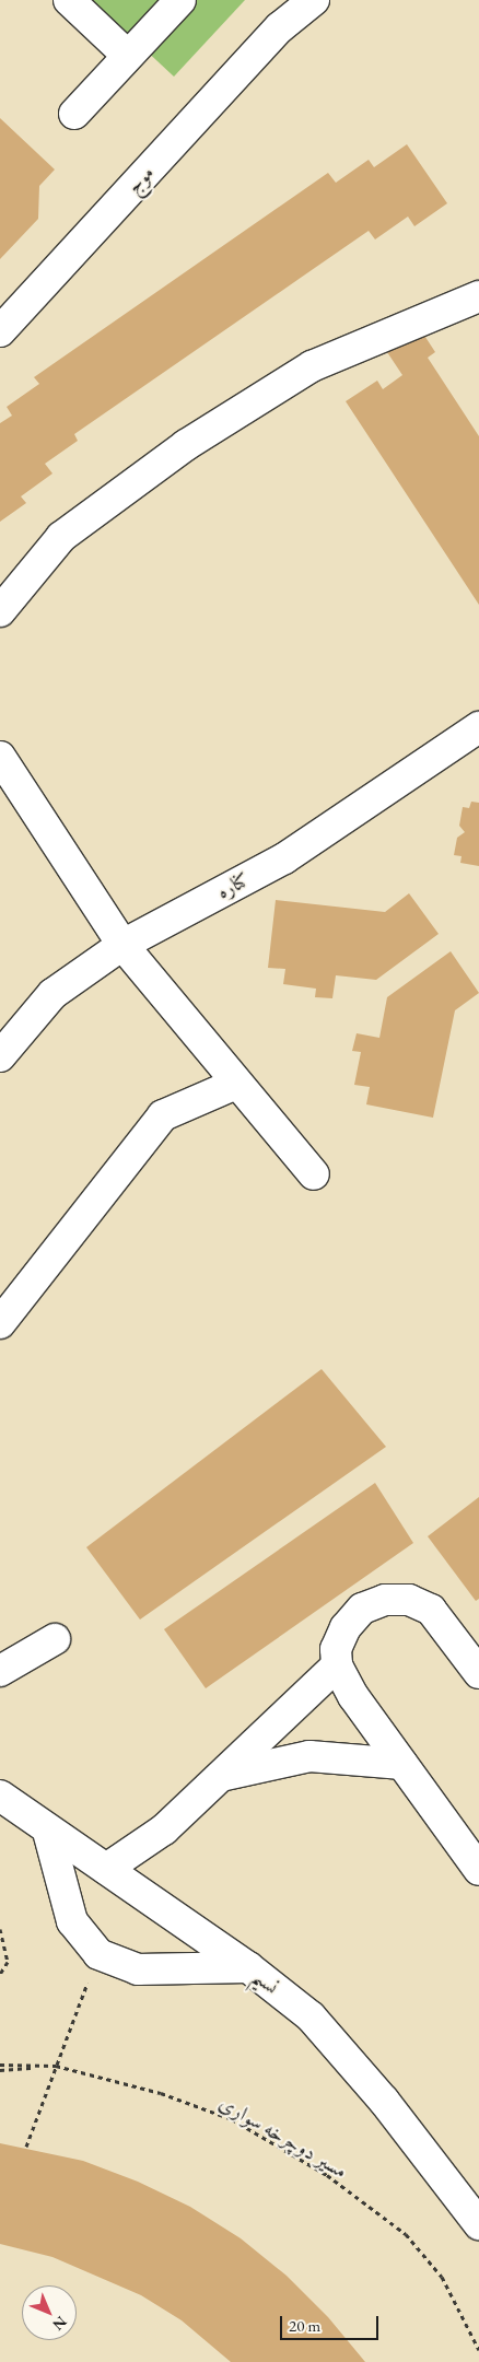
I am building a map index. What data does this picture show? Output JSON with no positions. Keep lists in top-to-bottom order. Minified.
{"streets":{"street":["موج","کناره","نسیم"],"path":["مسیر دوچرخه سواری"]},"scale_bar":"20 m","north":"bottom right"}
